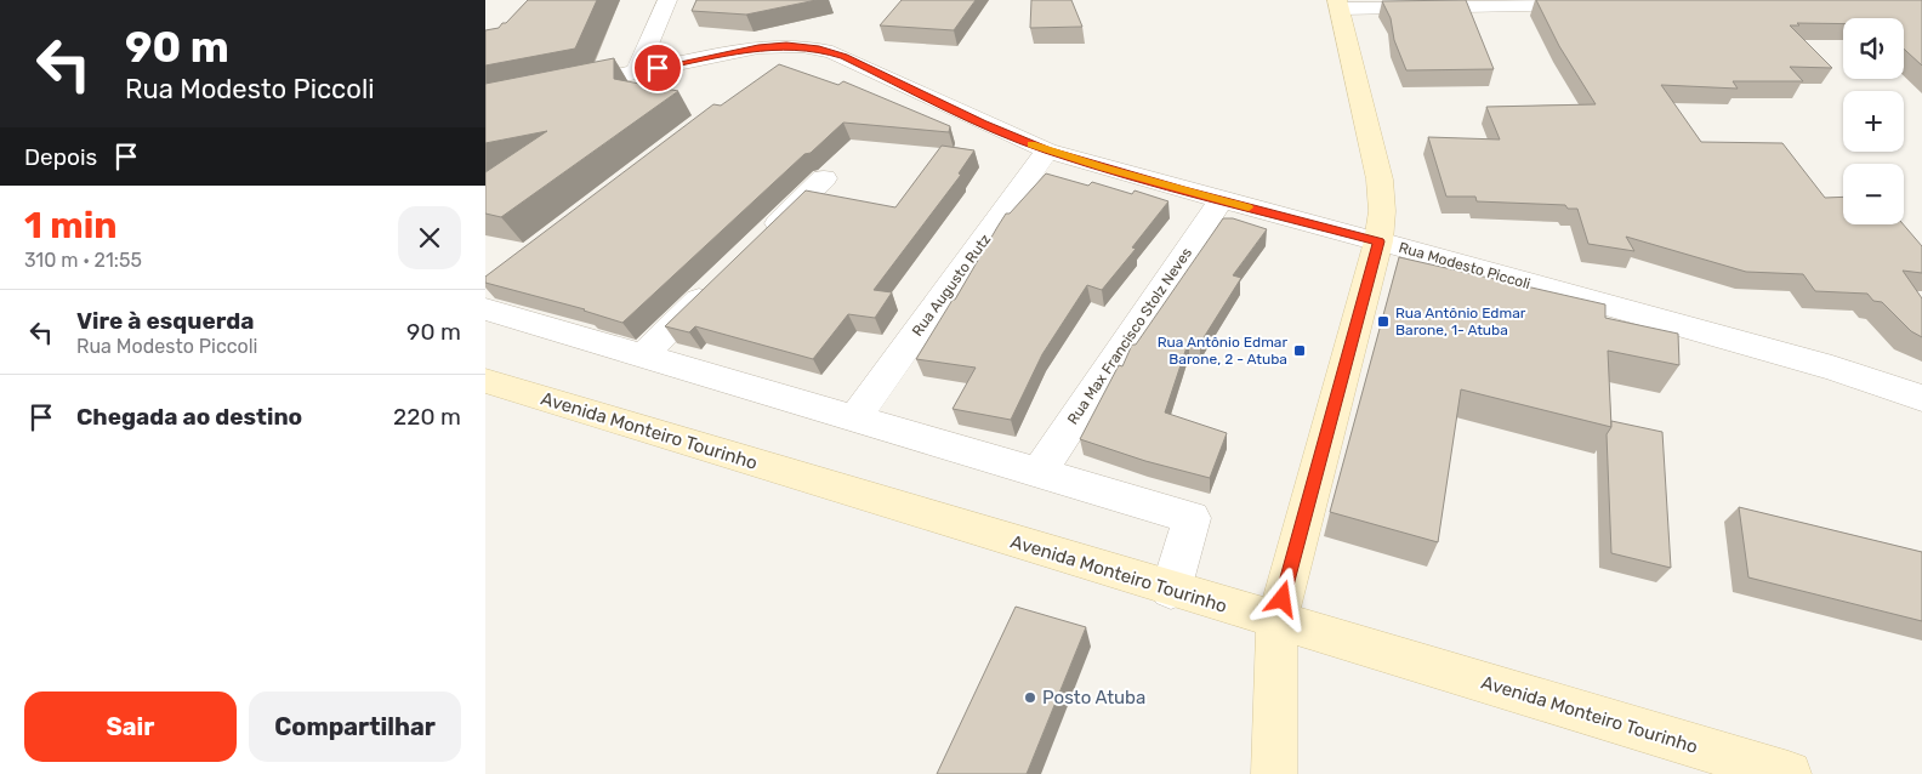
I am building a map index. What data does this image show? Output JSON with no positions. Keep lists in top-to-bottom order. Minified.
{"streets":{"main road":["Avenida Monteiro Tourinho"],"street":["Rua Modesto Piccoli","Rua Augusto Rutz","Rua Max Francisco Stolz Neves"]},"crossings":[["Rua Modesto Piccoli","Rua Augusto Rutz"],["Rua Modesto Piccoli","Rua Max Francisco Stolz Neves"]],"places":{"transit":["Rua Antônio Edmar Barone, 1- Atuba","Rua Antônio Edmar Barone, 2 - Atuba"],"other":["Posto Atuba"]},"page":{"turn":["90 m","Rua Modesto Piccoli"],"map_buttons":["+","−"],"then":"Depois","heading":["1 min","310 m · 21:55"],"list":[{"name":"Vire à esquerda","note":"Rua Modesto Piccoli","value":"90 m"},{"name":"Chegada ao destino","value":"220 m"}],"buttons":["Sair","Compartilhar"]}}
